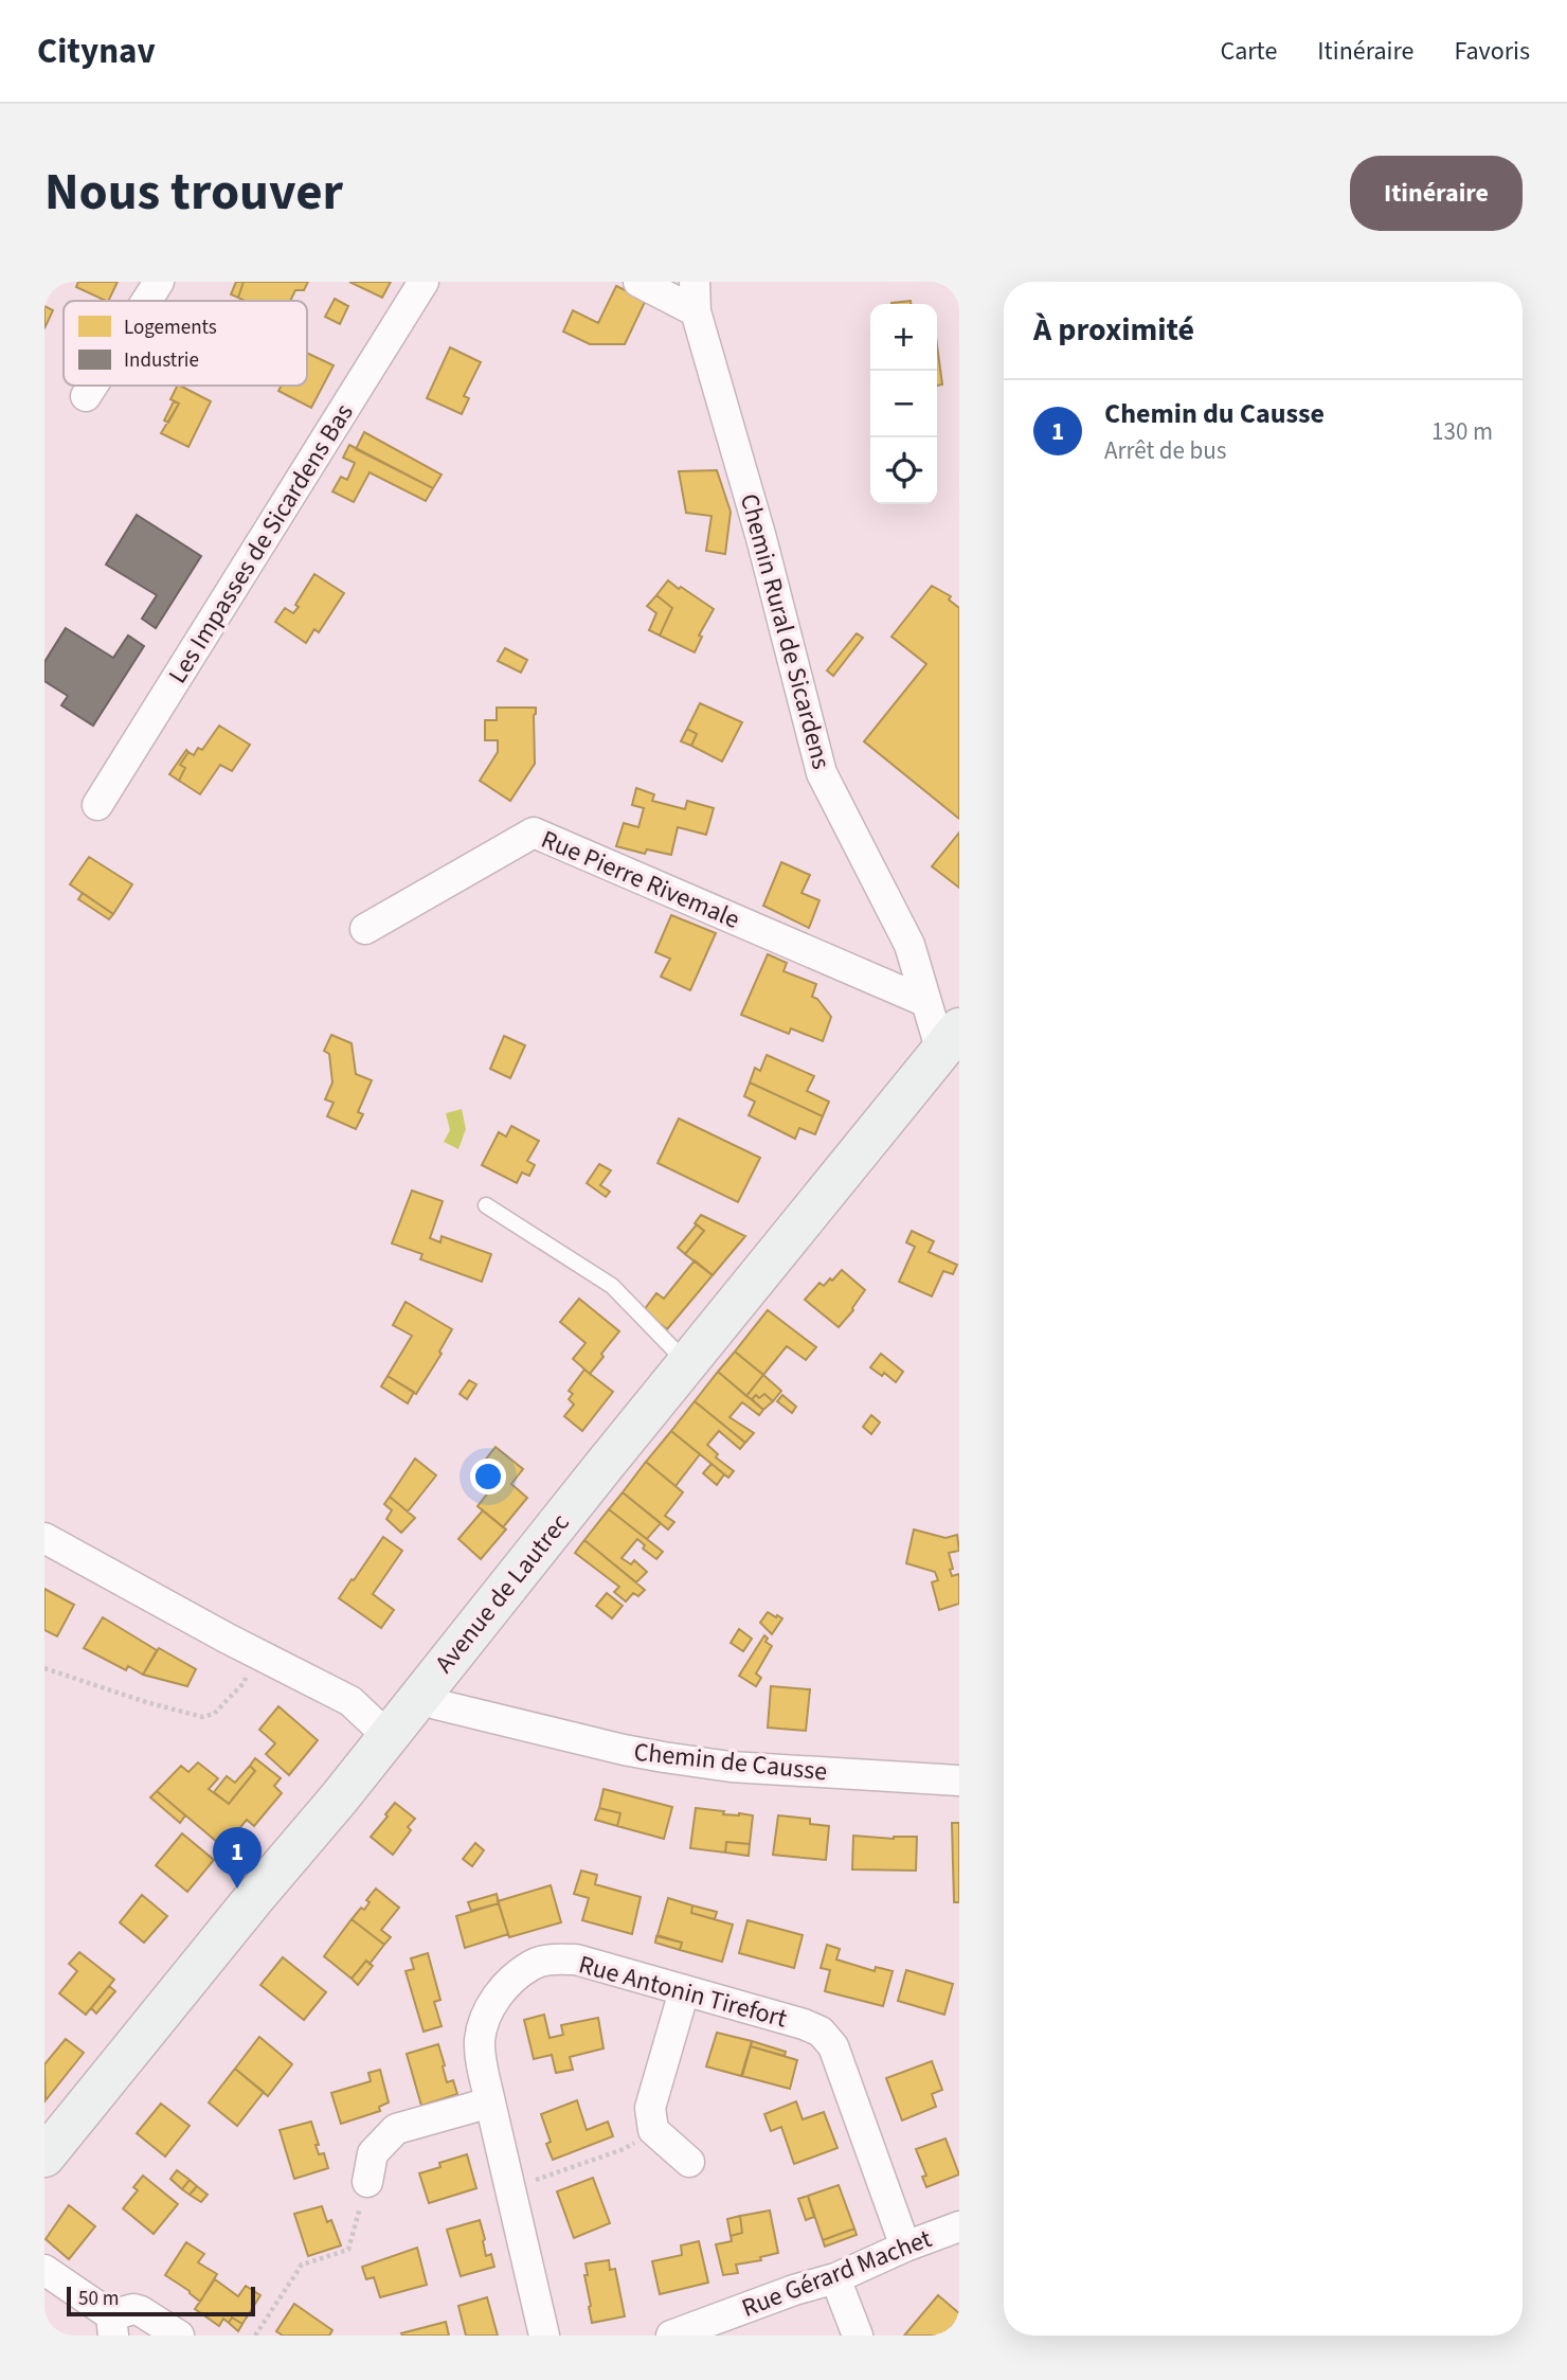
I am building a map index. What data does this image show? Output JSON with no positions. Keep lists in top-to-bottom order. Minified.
{"streets":{"main road":["Avenue de Lautrec"],"street":["Les Impasses de Sicardens Bas","Chemin Rural de Sicardens","Rue Pierre Rivemale","Chemin de Causse","Rue Antonin Tirefort","Rue Gérard Machet"]},"crossings":[["Chemin Rural de Sicardens","Rue Pierre Rivemale"],["Chemin Rural de Sicardens","Avenue de Lautrec"],["Avenue de Lautrec","Chemin de Causse"],["Rue Antonin Tirefort","Rue Gérard Machet"]],"legend":["Logements","Industrie"],"scale_bar":"50 m","page":{"header":"Citynav","nav":["Carte","Itinéraire","Favoris"],"title":"Nous trouver","buttons":"Itinéraire","heading":"À proximité","map_buttons":["+","−"],"list":[{"mark":"1","name":"Chemin du Causse","note":"Arrêt de bus","value":"130 m"}],"pins":"1","scale":"50 m"}}
